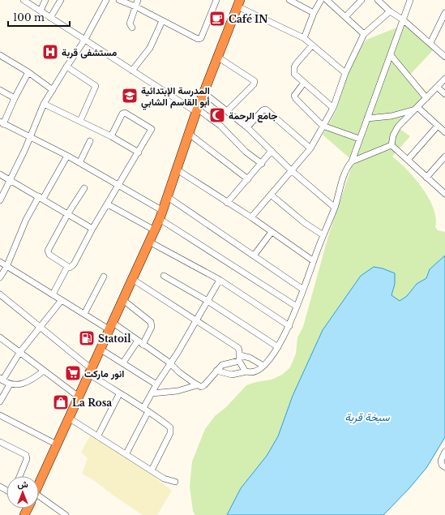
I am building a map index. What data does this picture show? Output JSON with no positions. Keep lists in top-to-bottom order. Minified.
{"water":["سبخة قربة"],"places":{"cafe":["Café IN"],"hospital":["مستشفى قربة"],"school or university":["المدرسة الإبتدائية أبو القاسم الشابي"],"mosque":["جامع الرحمة"],"fuel station":["Statoil"],"supermarket":["انور ماركت"],"shop":["La Rosa"]},"scale_bar":"100 m","north":"top"}
